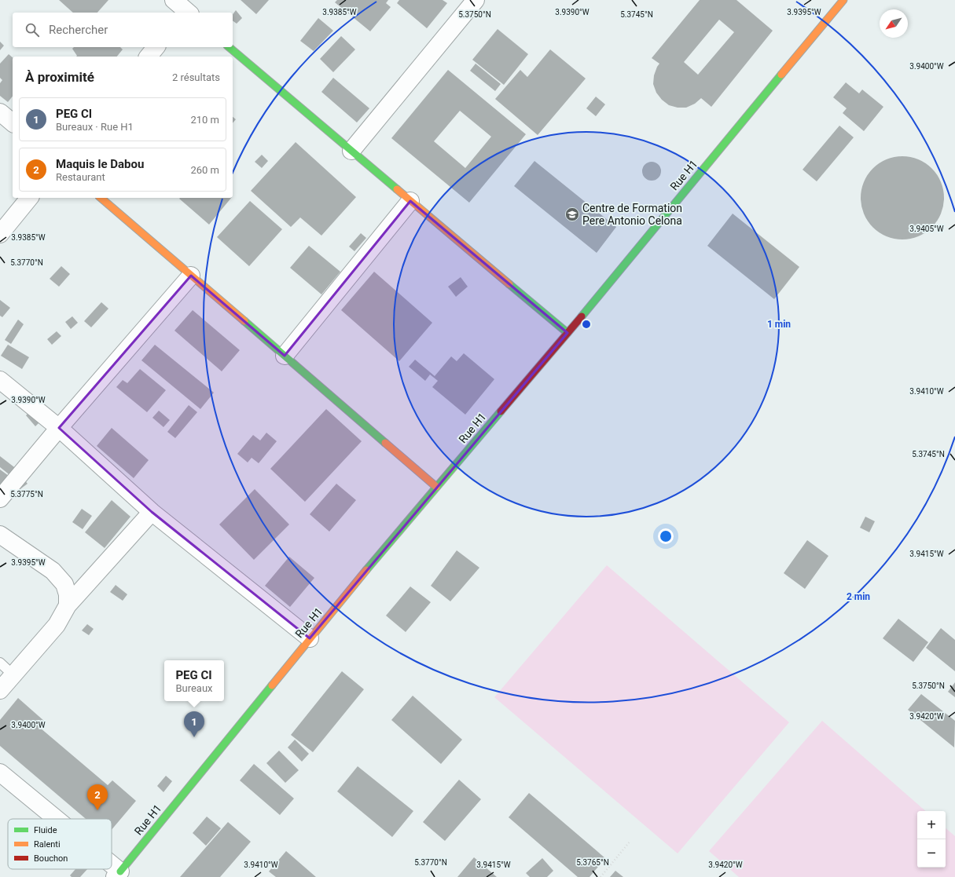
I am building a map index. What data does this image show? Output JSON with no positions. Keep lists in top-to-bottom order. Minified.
{"streets":{"street":["Rue H1"]},"places":{"school or university":["Centre de Formation Pere Antonio Celona"]},"legend":["Fluide","Ralenti","Bouchon"],"north":"bottom left","page":{"search":"Rechercher","heading":["À proximité","2 résultats"],"list":[{"mark":"1","name":"PEG CI","note":"Bureaux · Rue H1","value":"210 m"},{"mark":"2","name":"Maquis le Dabou","note":"Restaurant","value":"260 m"}],"popup":["PEG CI","Bureaux"],"pins":["1","2"],"map_buttons":["+","−"]},"coordinates":["3.9385°W","3.9395°W","3.9390°W","5.3750°N","5.3745°N","3.9400°W","3.9405°W","5.3770°N","3.9410°W","5.3775°N","3.9415°W","3.9420°W","5.3765°N"],"rings":["1 min","2 min"]}
